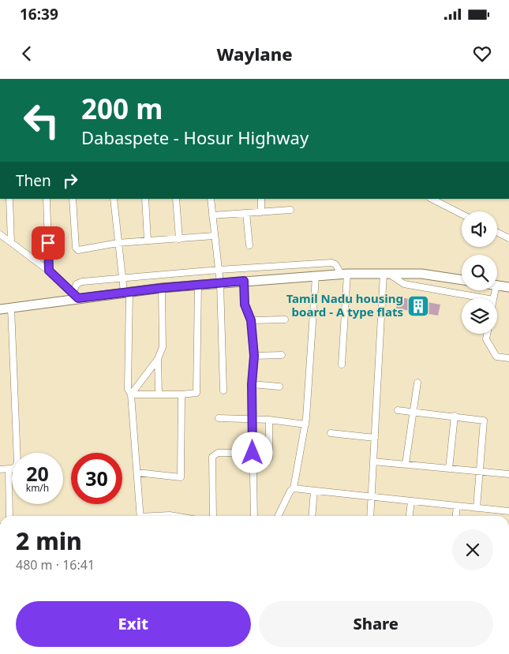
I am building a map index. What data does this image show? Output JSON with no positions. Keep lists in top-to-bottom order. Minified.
{"places":{"building":["Tamil Nadu housing board - A type flats"]},"page":{"status":"16:39","header":"Waylane","turn":["200 m","Dabaspete - Hosur Highway"],"then":"Then","speed":"20 km/h","limit":"30","heading":["2 min","480 m · 16:41"],"buttons":["Exit","Share"]}}
